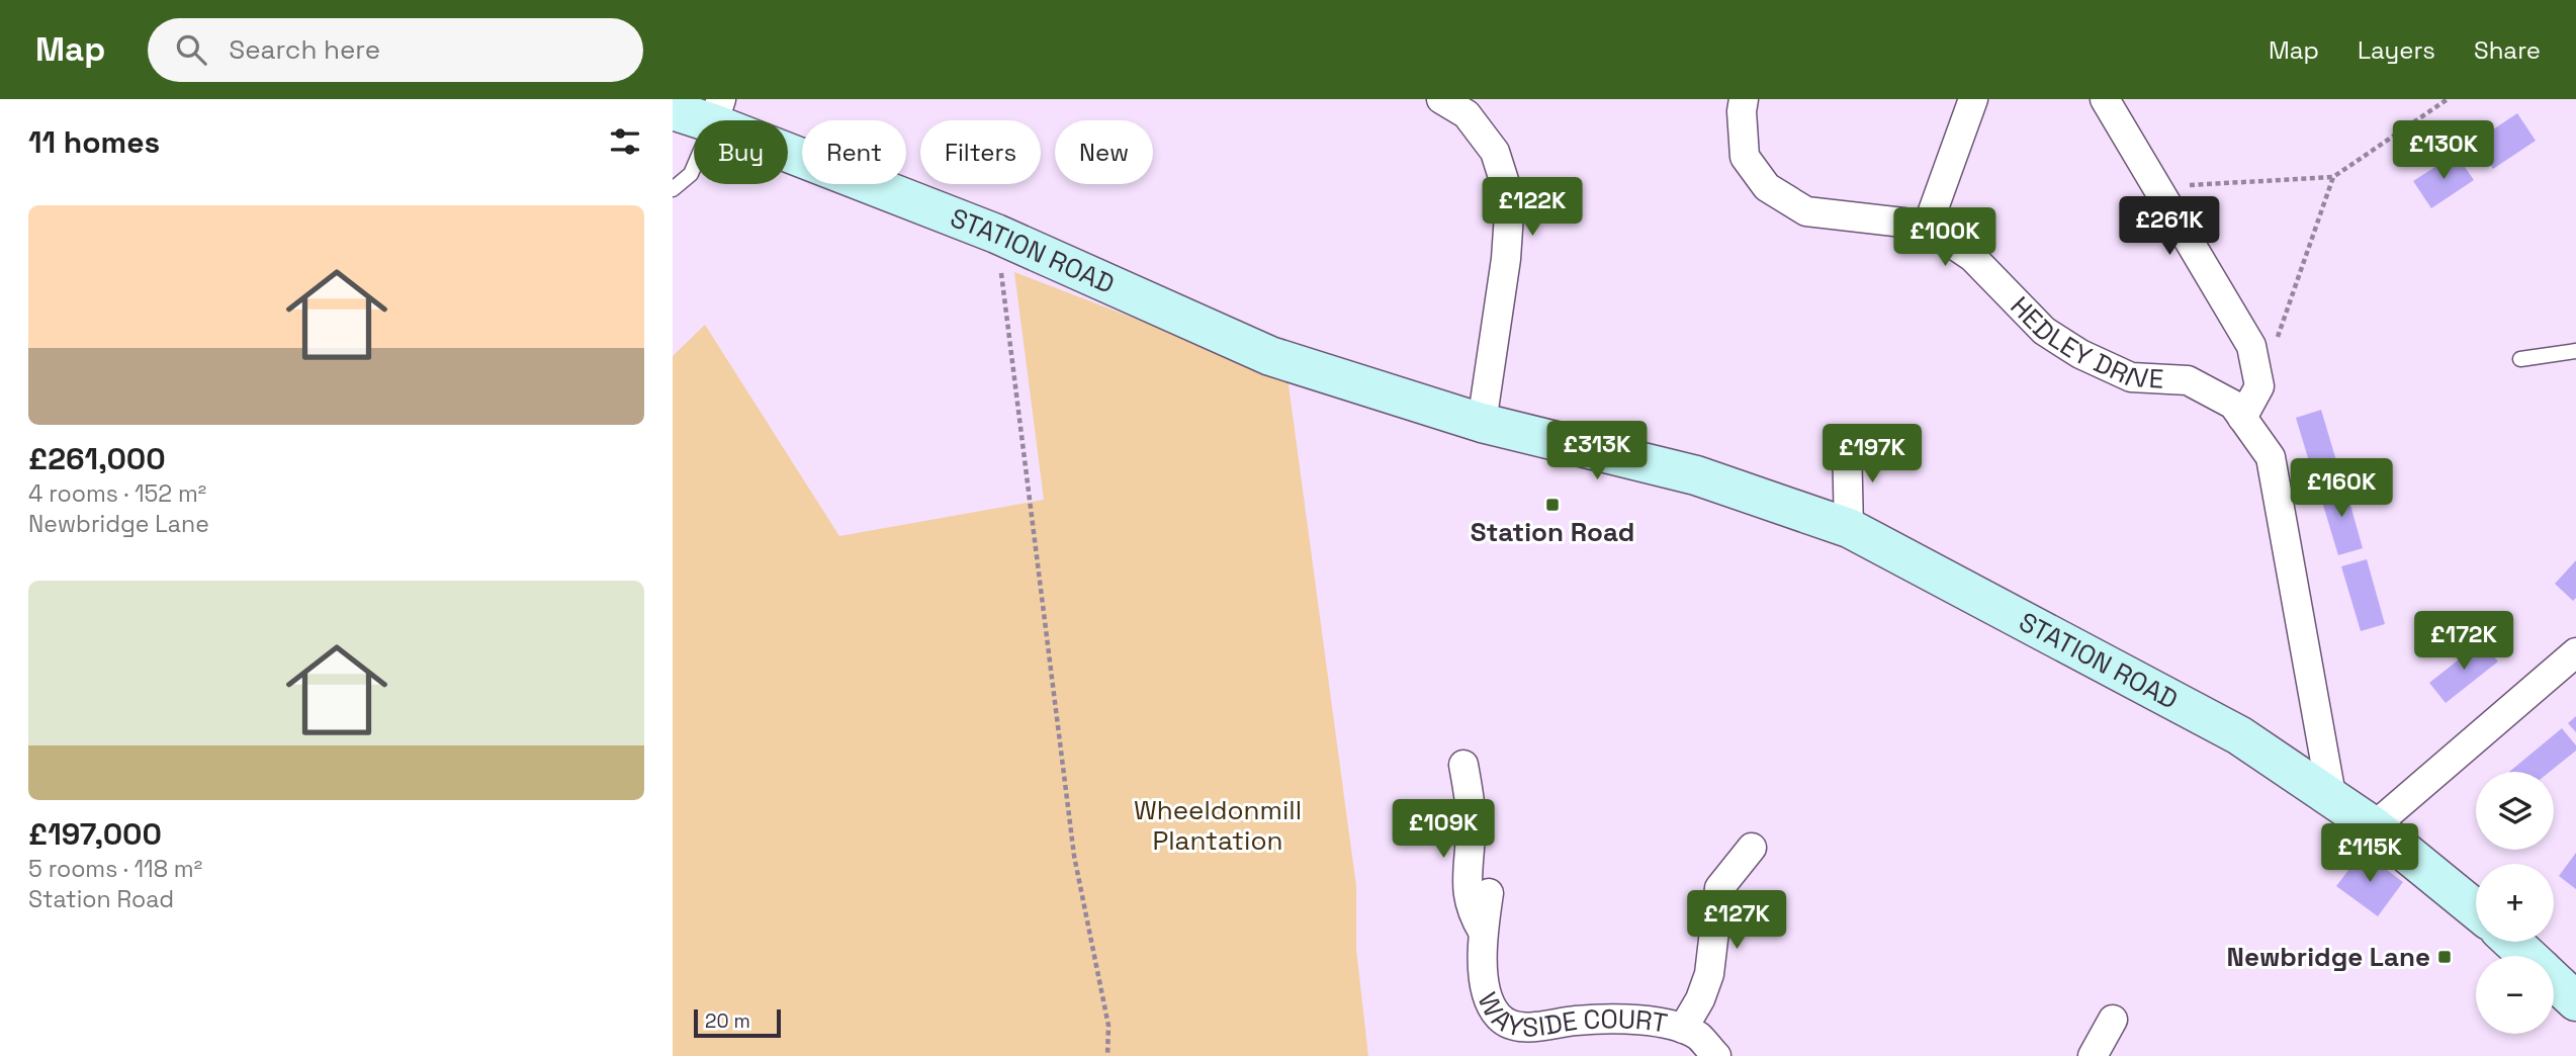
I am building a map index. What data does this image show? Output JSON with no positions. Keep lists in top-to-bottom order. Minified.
{"streets":{"main road":["STATION ROAD"],"street":["HEDLEY DRIVE","WAYSIDE COURT"]},"parks":["Wheeldonmill Plantation"],"places":{"transit":["Station Road","Newbridge Lane"]},"scale_bar":"20 m","page":{"header":"Map","search":"Search here","nav":["Map","Layers","Share"],"heading":"11 homes","price":["£130K","£122K","£261K","£100K","£313K","£197K","£160K","£172K","£109K","£115K","£127K"],"chip":["Buy","Rent","Filters","New"],"list":[{"name":"£261,000","note":"4 rooms · 152 m² · Newbridge Lane"},{"name":"£197,000","note":"5 rooms · 118 m² · Station Road"}],"map_buttons":["+","−"],"scale":"20 m"}}
